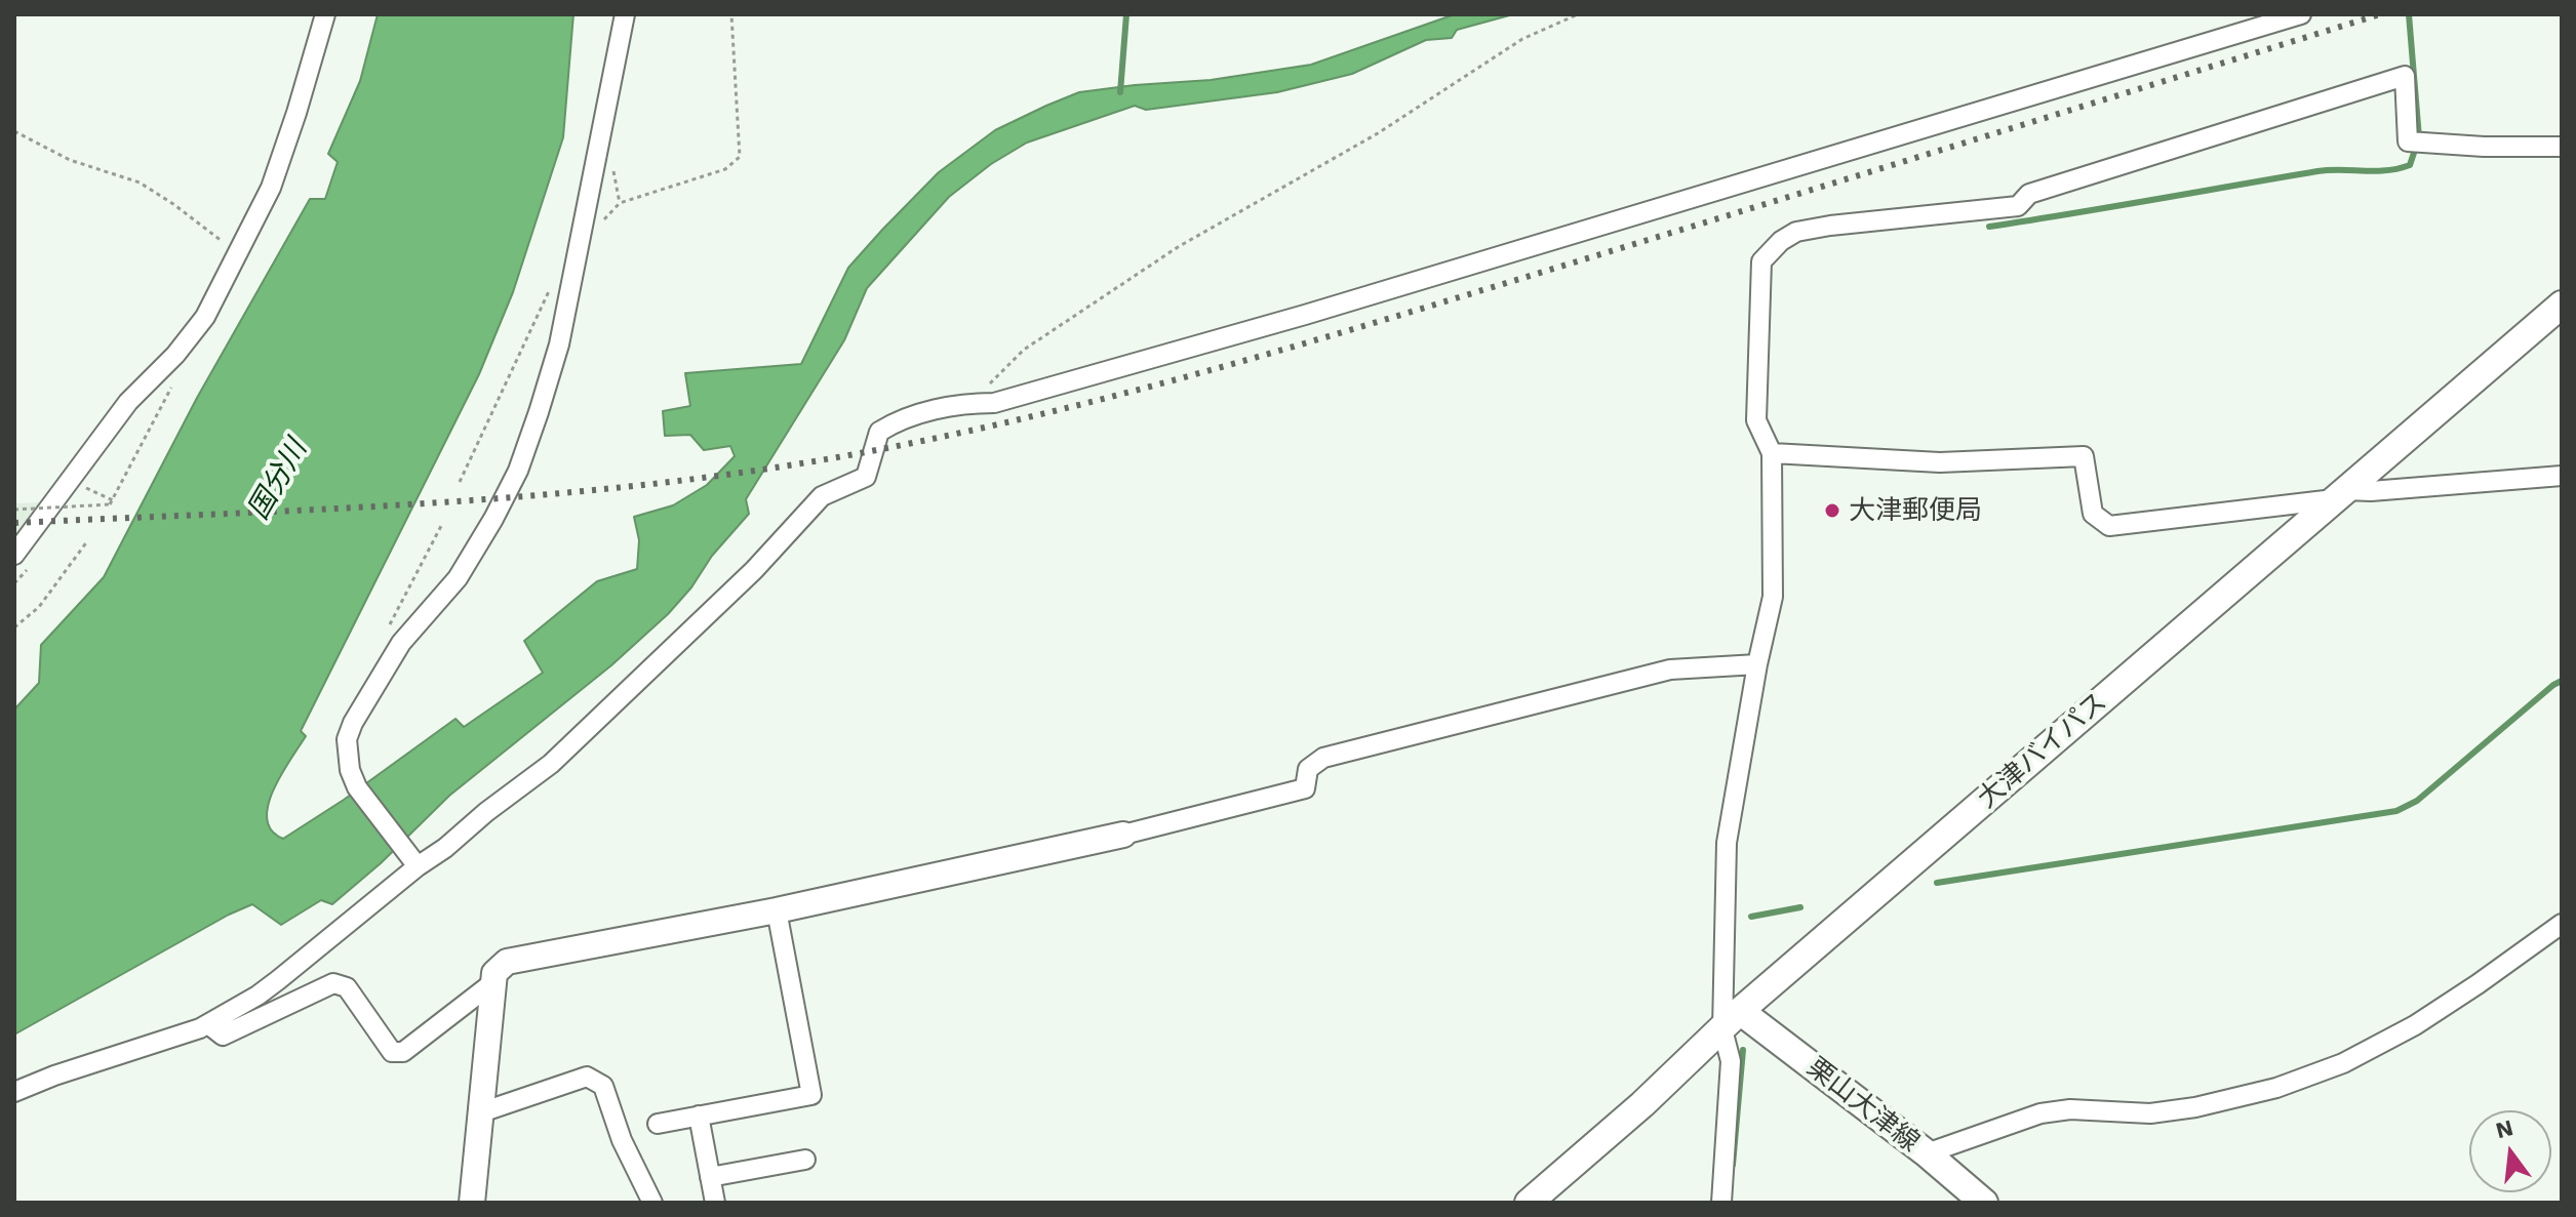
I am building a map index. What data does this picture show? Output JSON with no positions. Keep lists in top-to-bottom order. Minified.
{"streets":{"main road":["大津バイパス","栗山大津線"]},"crossings":[["大津バイパス","栗山大津線"]],"water":["国分川"],"places":["大津郵便局"],"north":"top"}
